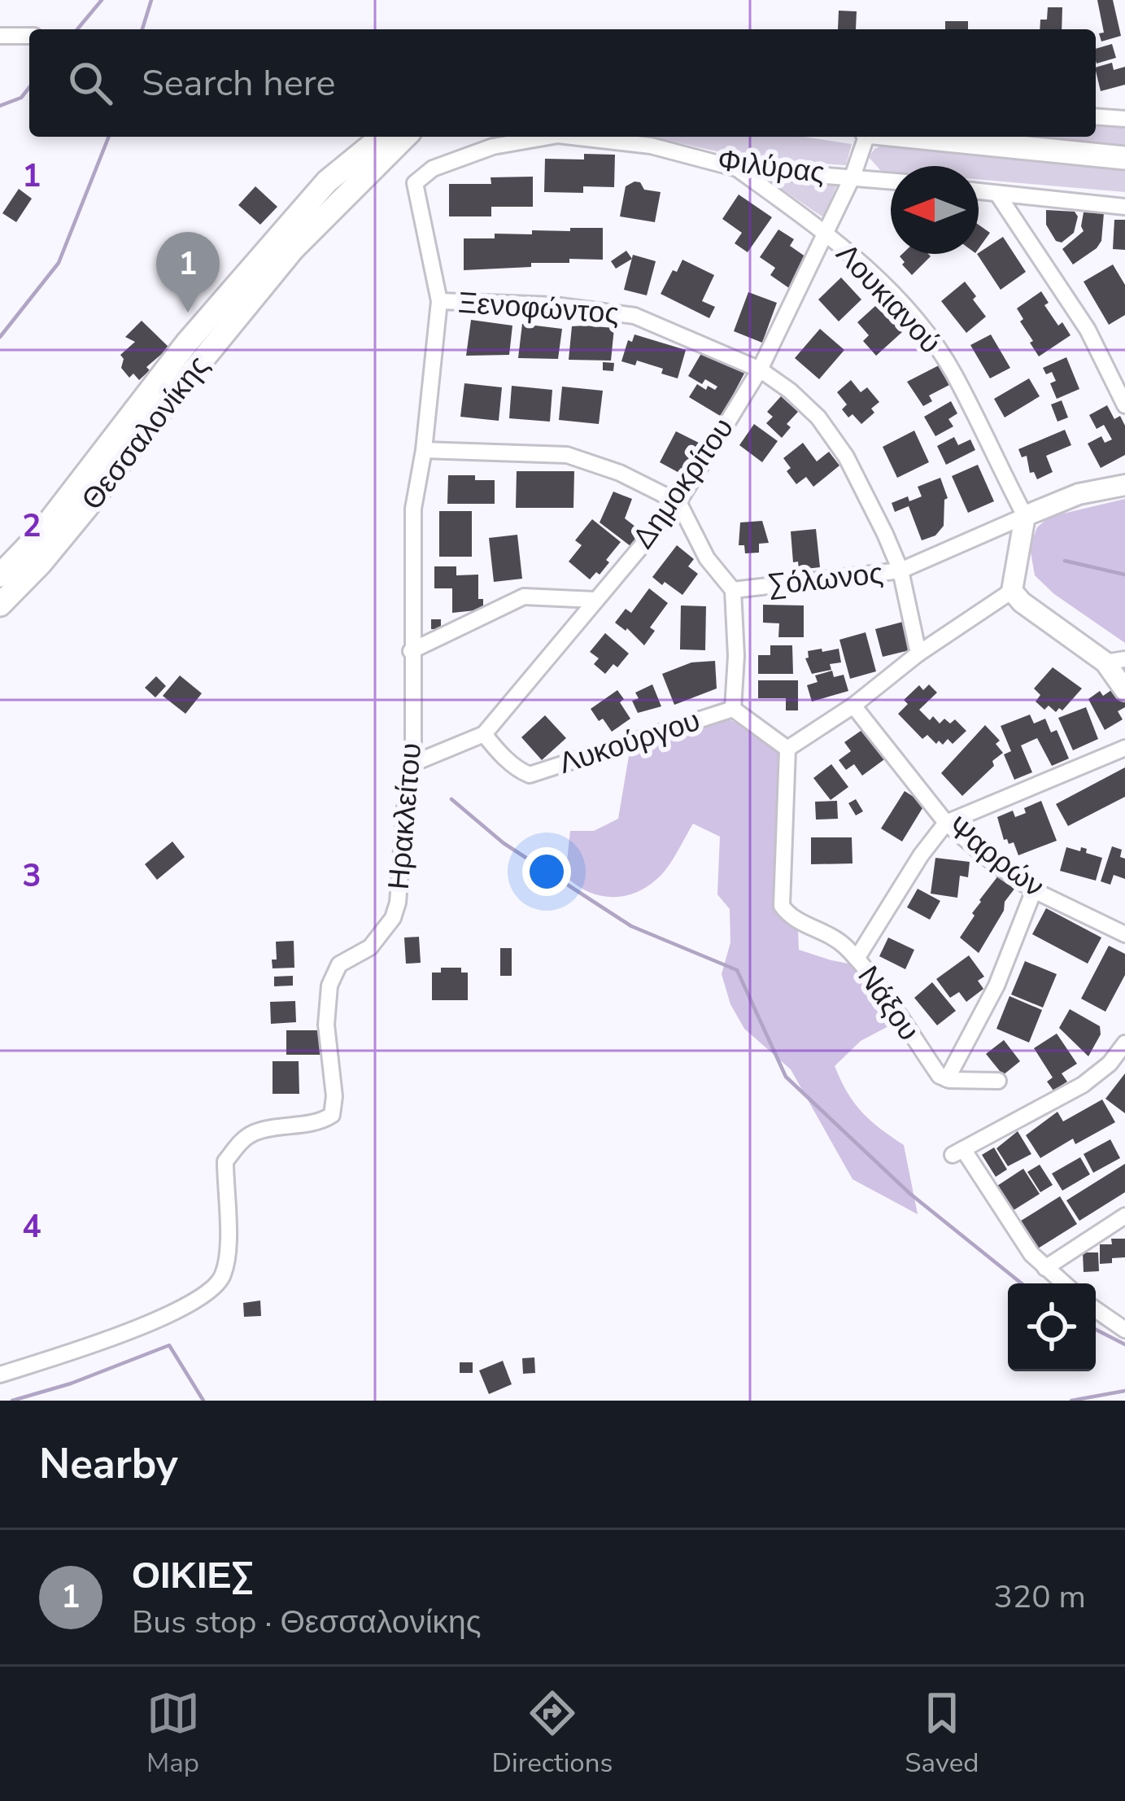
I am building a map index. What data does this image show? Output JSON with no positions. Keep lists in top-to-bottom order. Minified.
{"streets":{"main road":["Θεσσαλονίκης"],"street":["Φιλύρας","Λουκιανού","Ξενοφώντος","Δημοκρίτου","Σόλωνος","Λυκούργου","Ηρακλείτου","Ψαρρών","Νάξου"]},"crossings":[["Φιλύρας","Λουκιανού"],["Φιλύρας","Δημοκρίτου"],["Φιλύρας","Ηρακλείτου"],["Λουκιανού","Δημοκρίτου"],["Λουκιανού","Σόλωνος"],["Ξενοφώντος","Δημοκρίτου"],["Ξενοφώντος","Σόλωνος"],["Ξενοφώντος","Ηρακλείτου"],["Δημοκρίτου","Λυκούργου"],["Δημοκρίτου","Ηρακλείτου"]],"north":"left","page":{"search":"Search here","pins":"1","heading":"Nearby","list":[{"mark":"1","name":"ΟΙΚΙΕΣ","note":"Bus stop · Θεσσαλονίκης","value":"320 m"}],"nav":["Map","Directions","Saved"]},"grid":{"rows":["1","2","3","4"]}}
